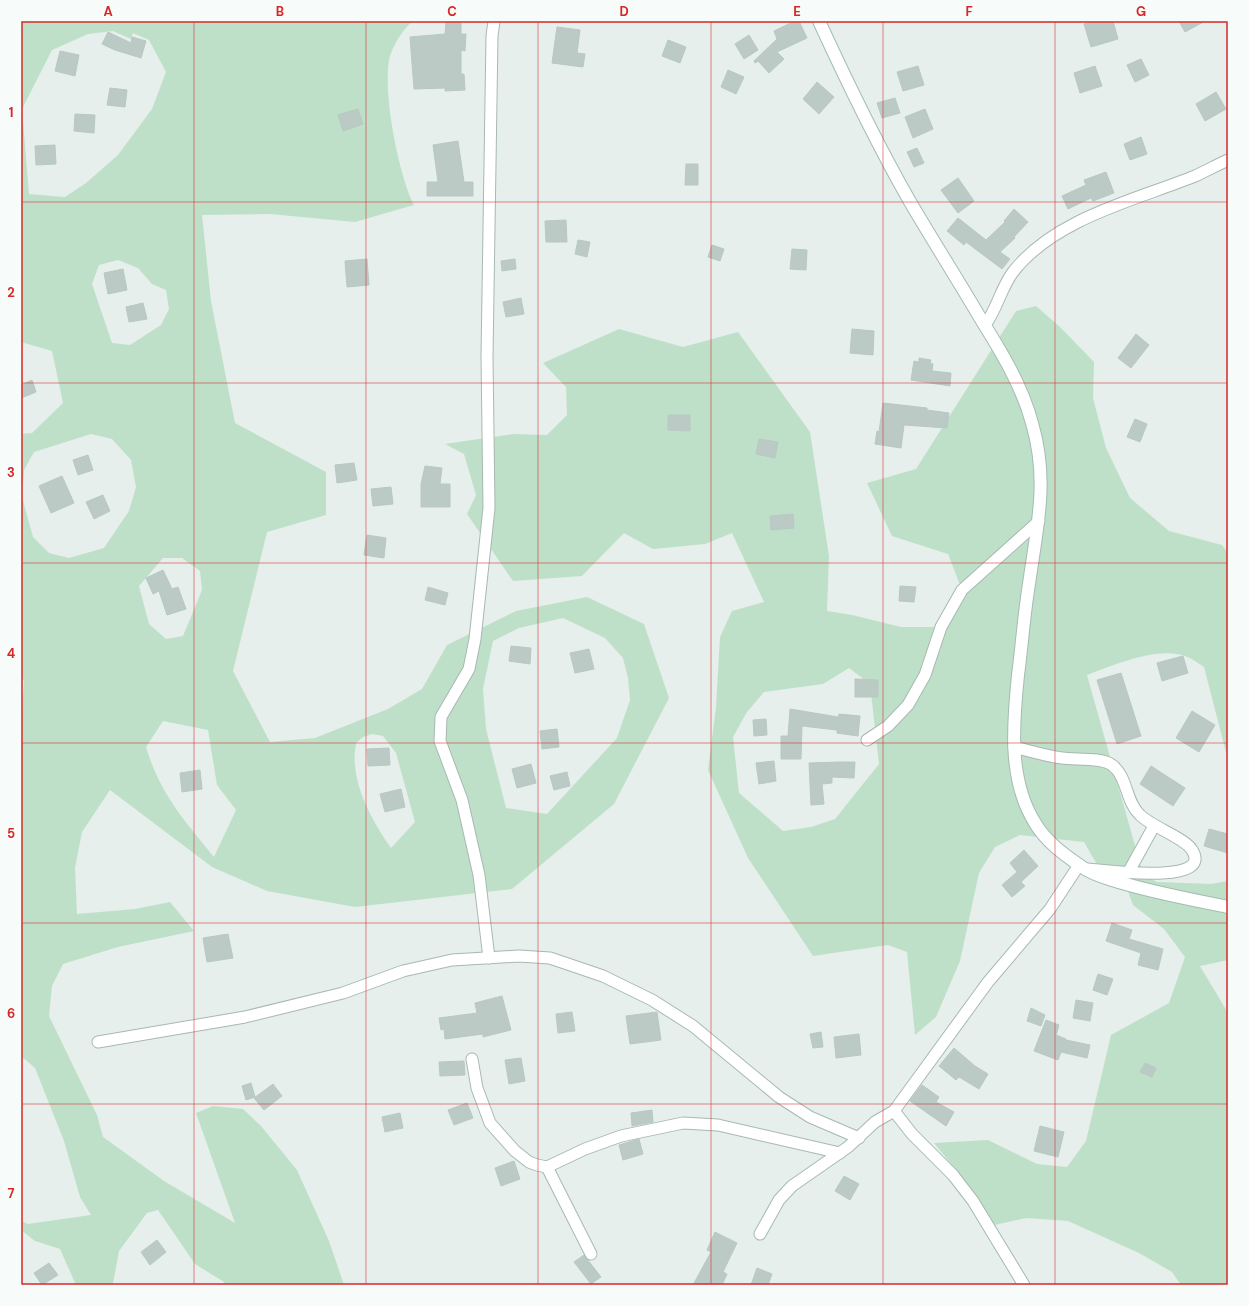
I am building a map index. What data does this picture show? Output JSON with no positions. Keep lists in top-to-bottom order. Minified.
{"grid":{"columns":["A","B","C","D","E","F","G"],"rows":["1","2","3","4","5","6","7"]}}
